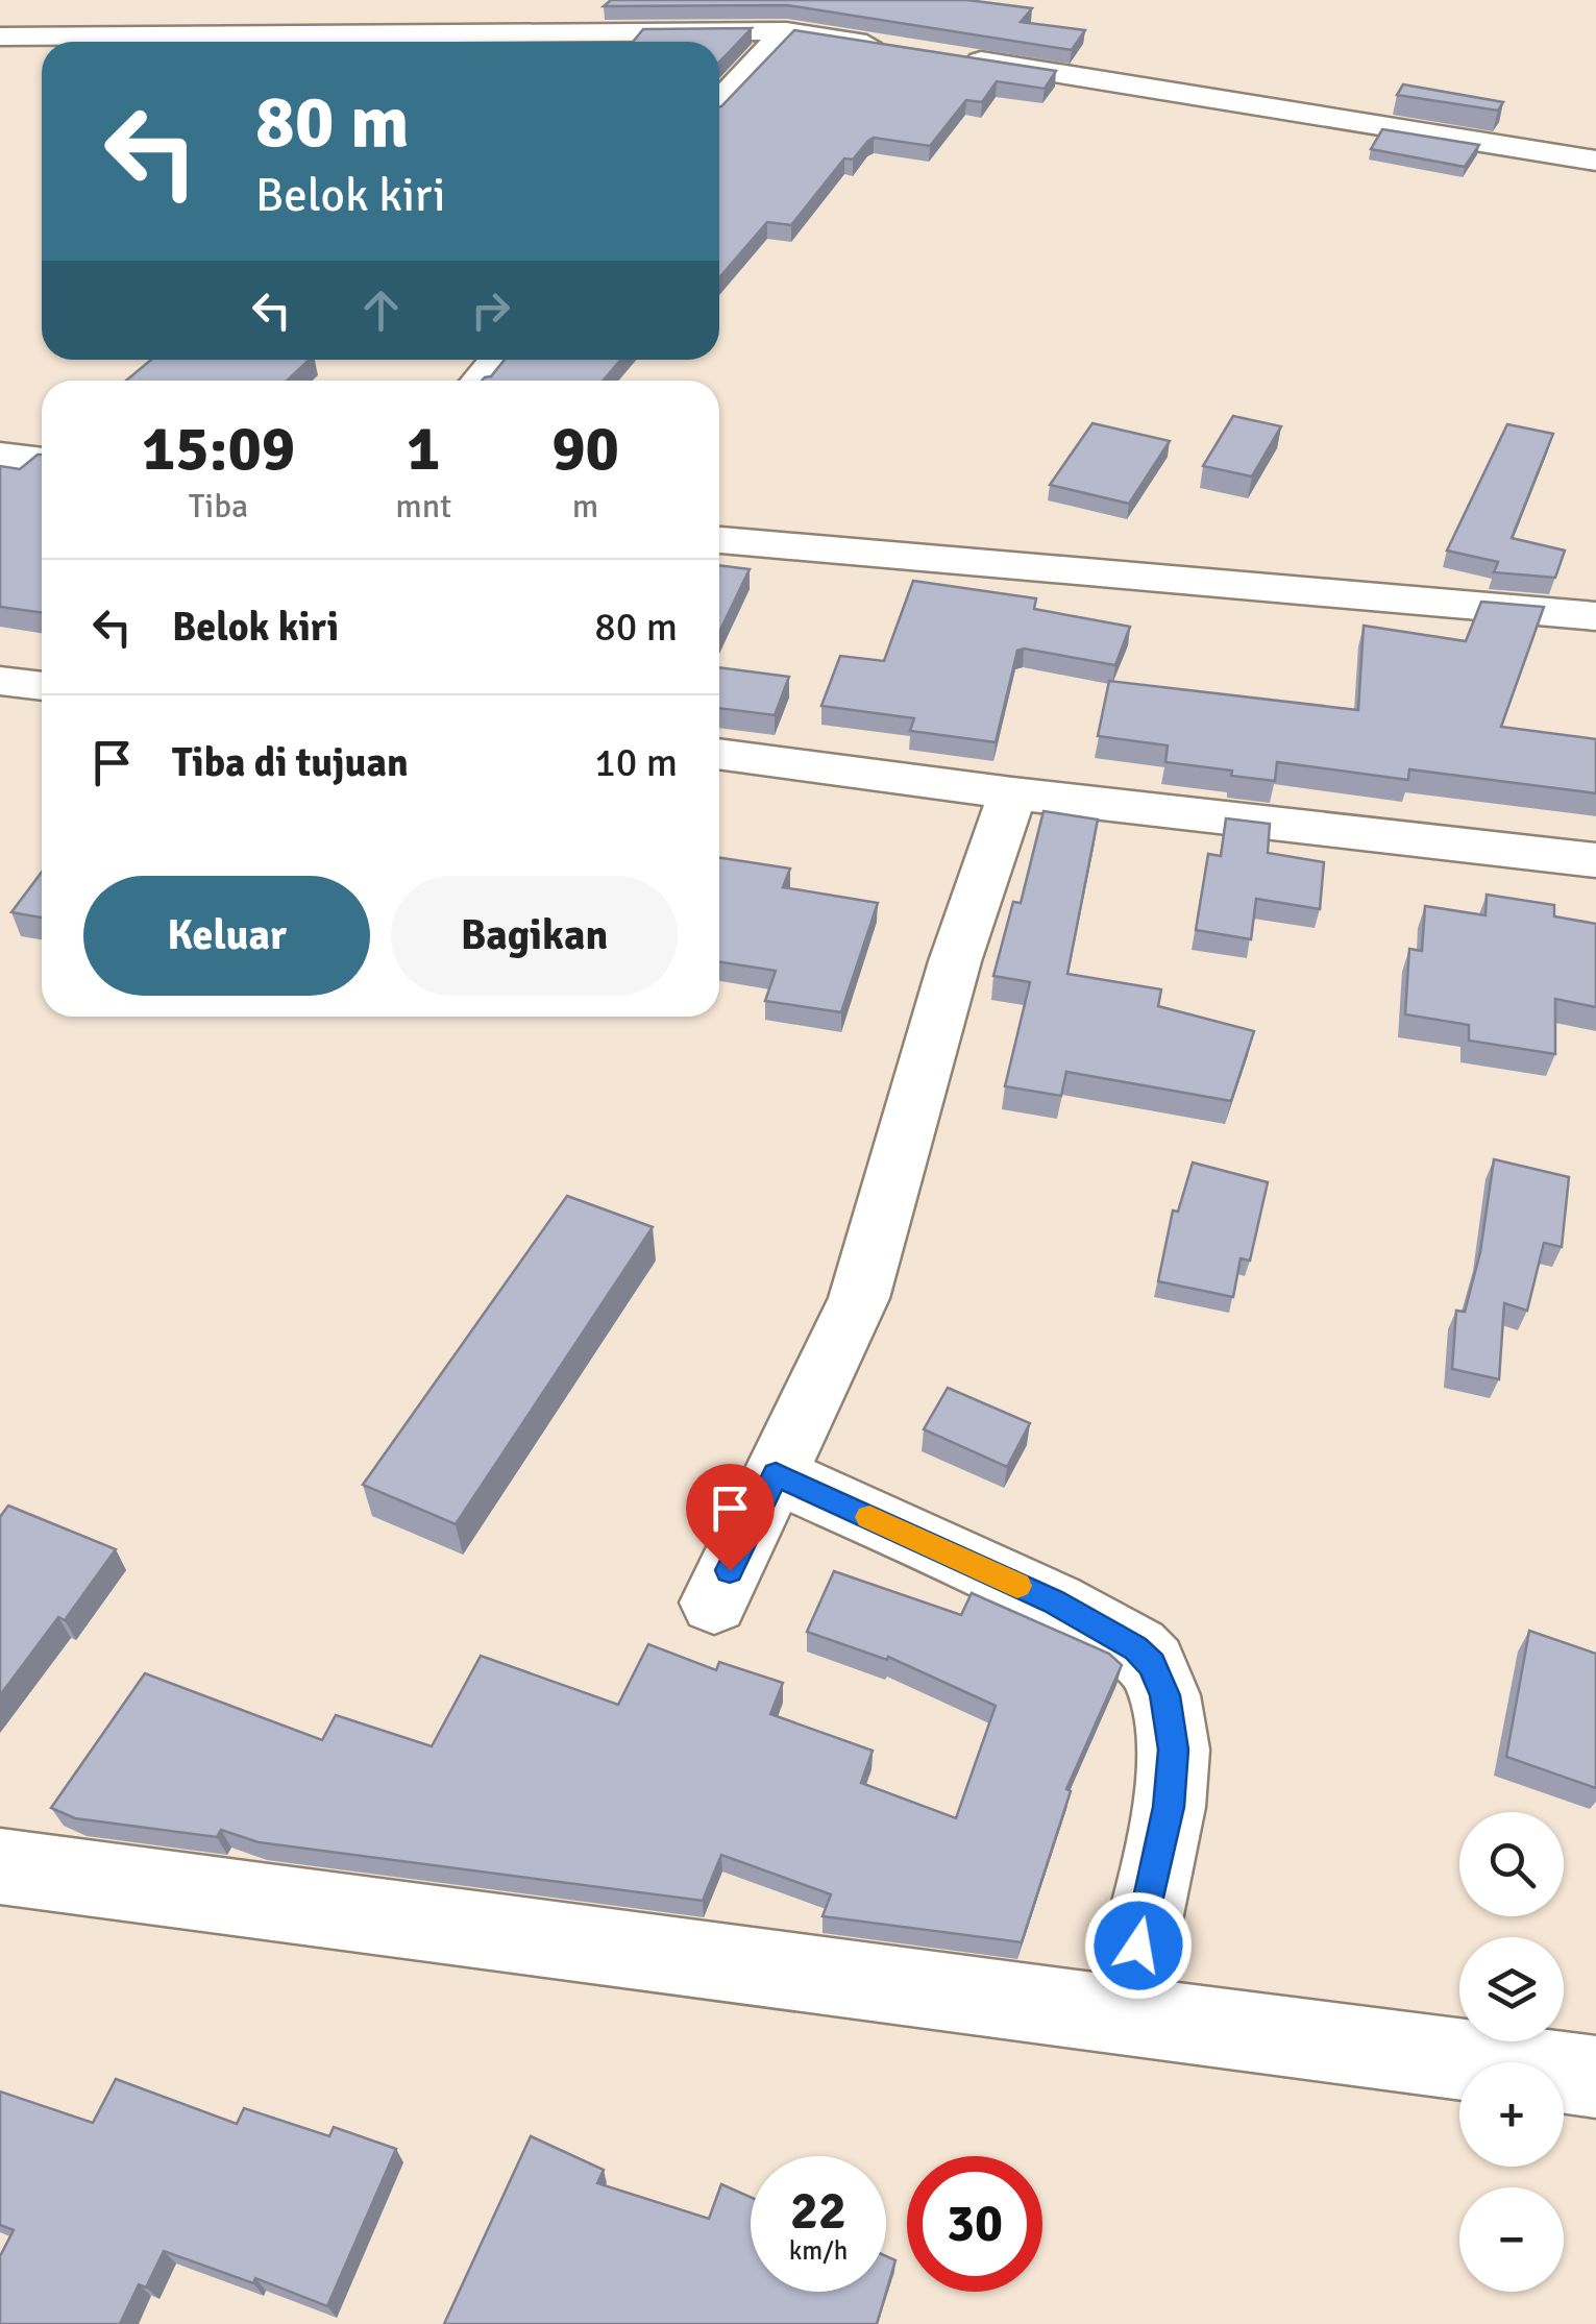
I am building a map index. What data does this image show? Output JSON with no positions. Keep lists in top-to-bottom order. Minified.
{"page":{"turn":["80 m","Belok kiri"],"eta":["15:09","Tiba","1","mnt","90","m"],"list":[{"name":"Belok kiri","value":"80 m"},{"name":"Tiba di tujuan","value":"10 m"}],"buttons":["Keluar","Bagikan"],"map_buttons":["+","−"],"speed":"22 km/h","limit":"30"}}
